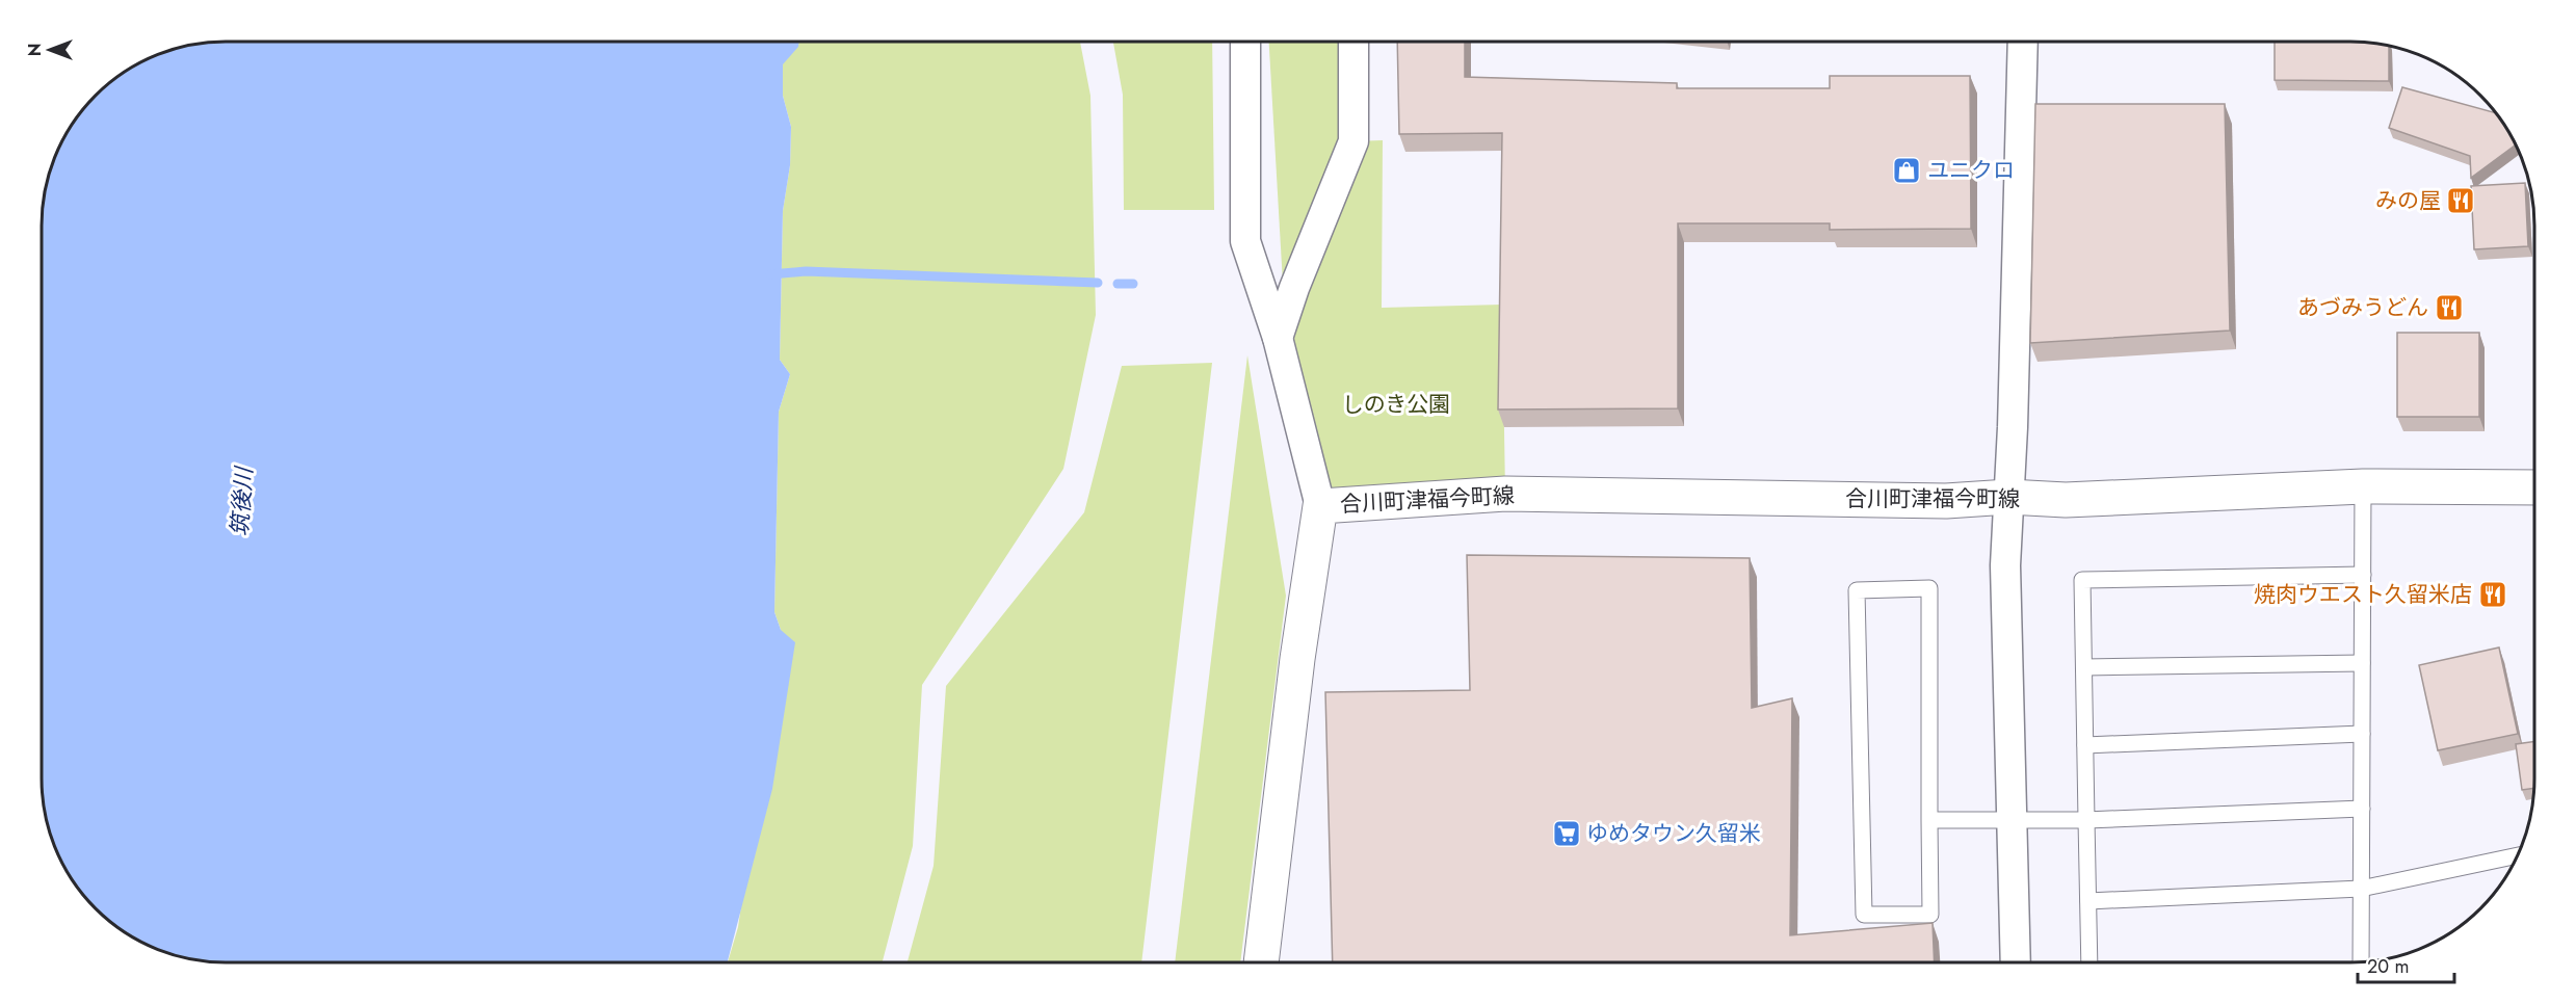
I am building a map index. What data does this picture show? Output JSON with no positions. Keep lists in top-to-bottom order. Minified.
{"streets":{"street":["合川町津福今町線"]},"water":["筑後川"],"parks":["しのき公園"],"places":{"shop":["ユニクロ"],"restaurant":["みの屋","あづみうどん","焼肉ウエスト久留米店"],"supermarket":["ゆめタウン久留米"]},"scale_bar":"20 m","north":"left"}
